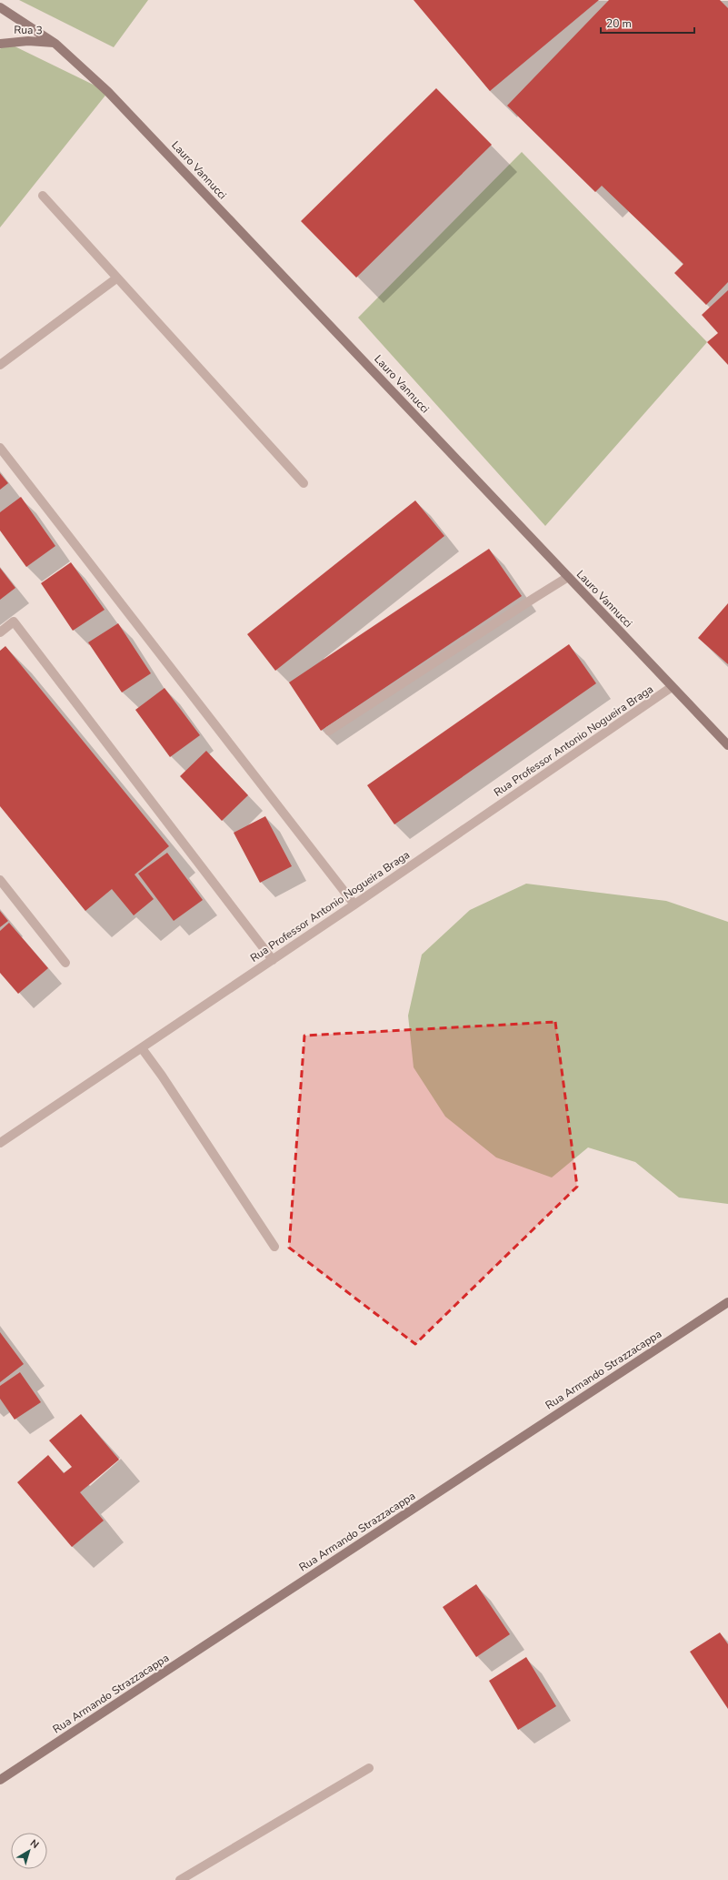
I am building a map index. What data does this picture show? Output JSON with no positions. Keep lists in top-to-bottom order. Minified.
{"streets":{"street":["Rua 3","Lauro Vannucci","Rua Professor Antonio Nogueira Braga","Rua Armando Strazzacappa"]},"crossings":[["Rua 3","Lauro Vannucci"],["Lauro Vannucci","Rua Professor Antonio Nogueira Braga"]],"scale_bar":"20 m","north":"top right"}
